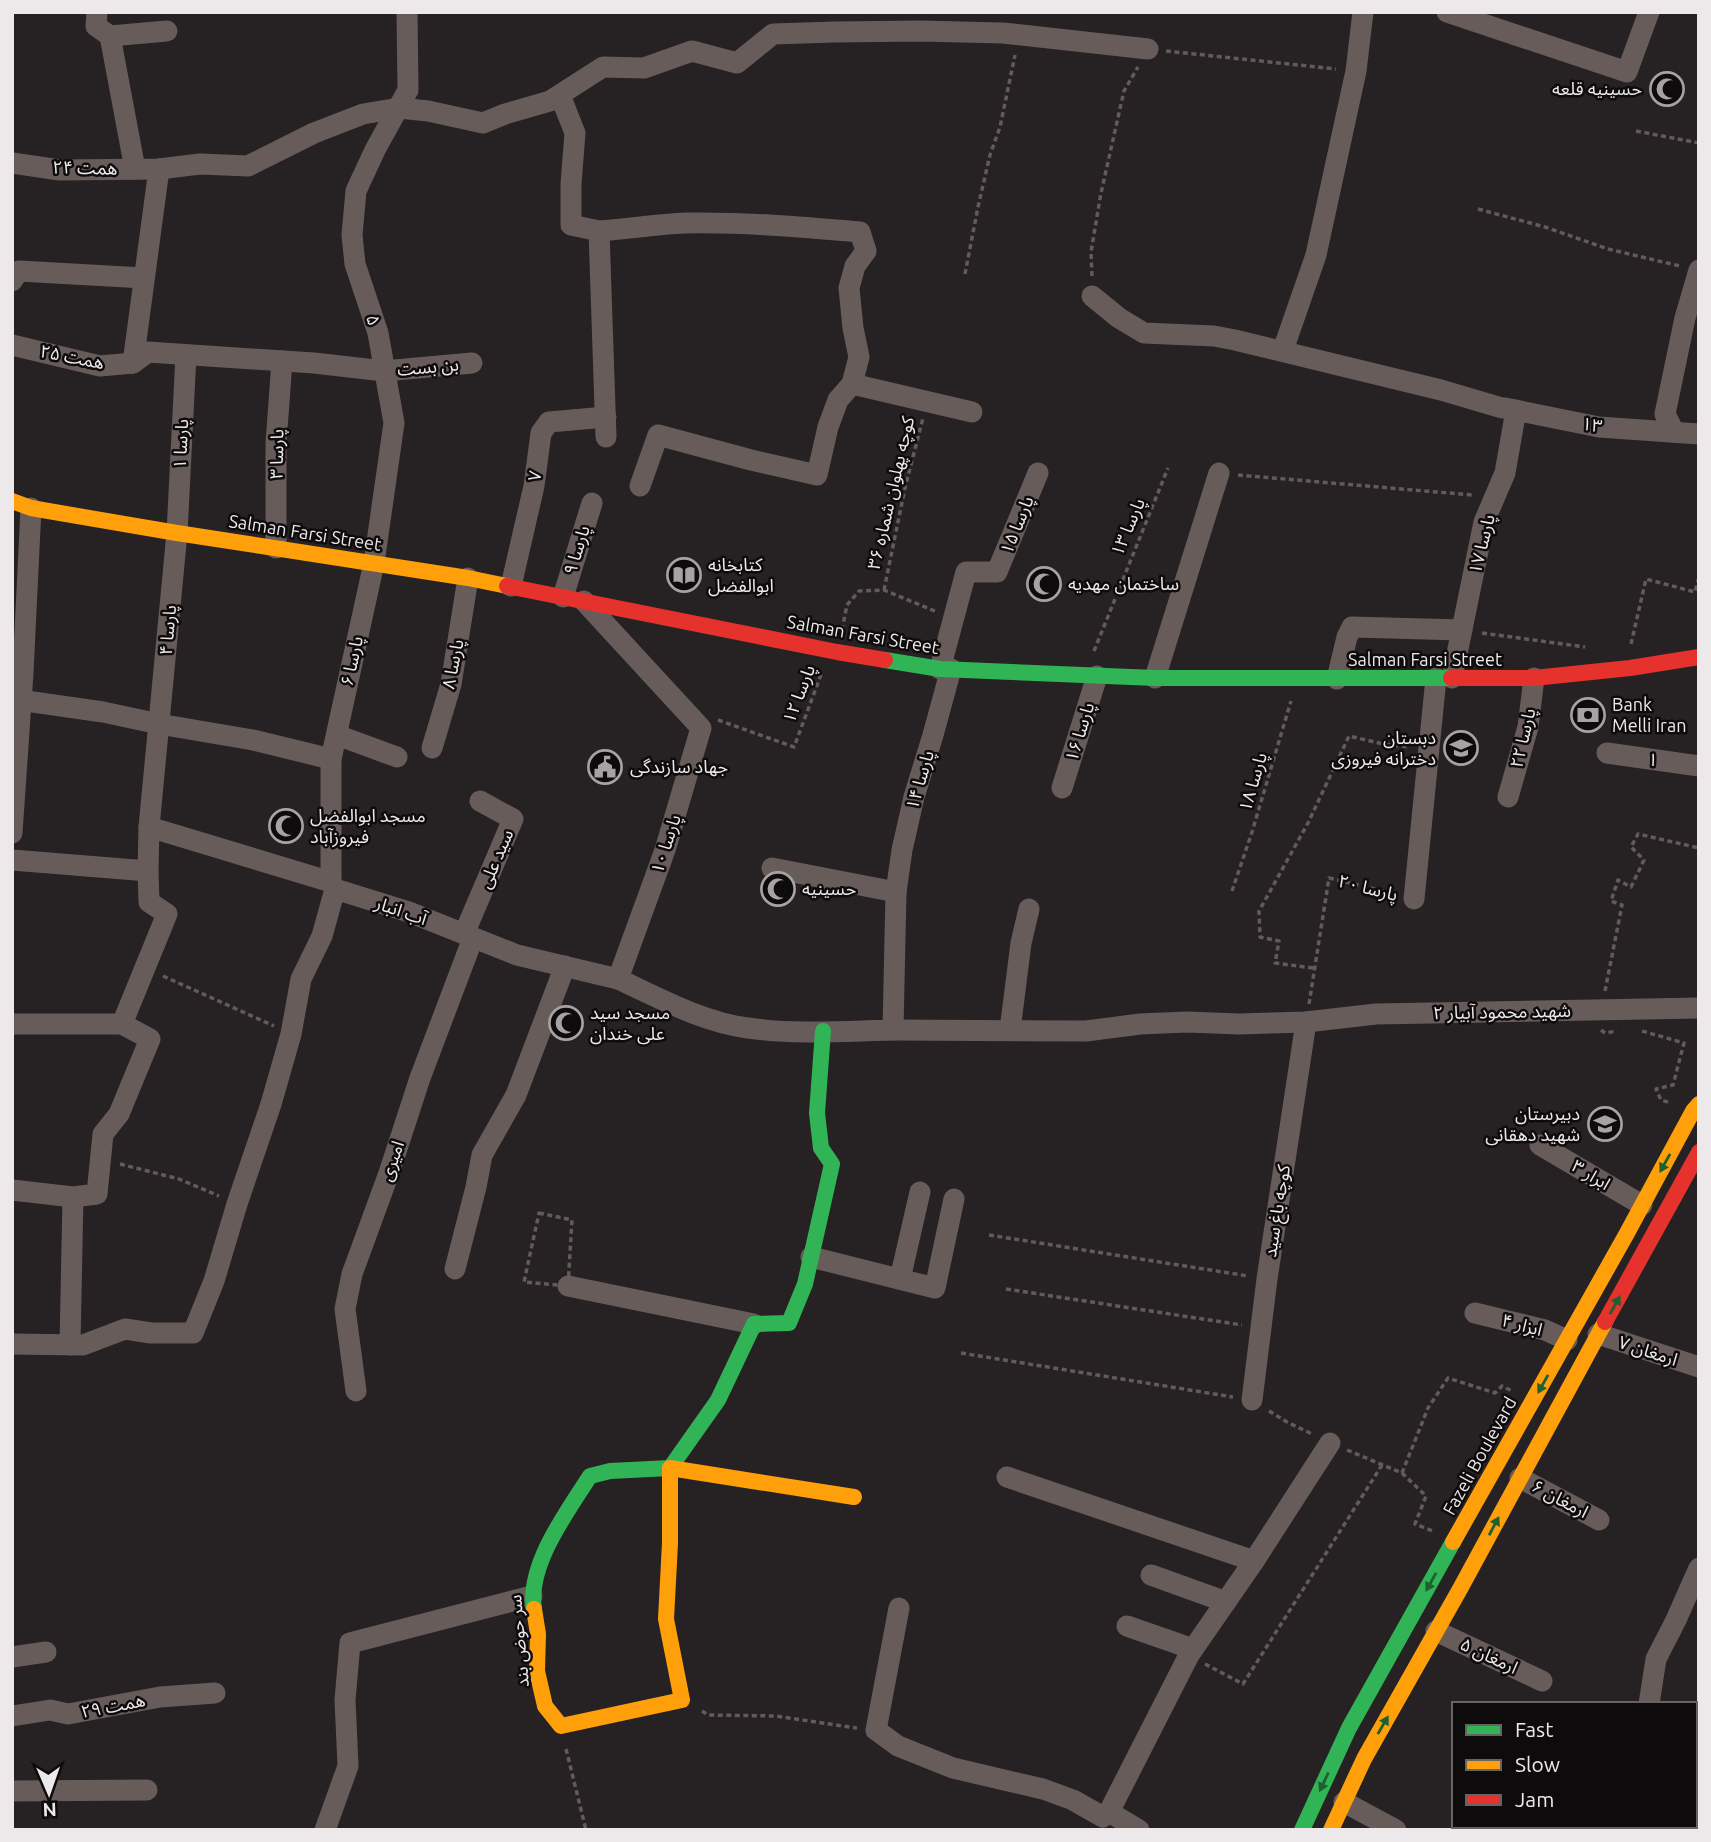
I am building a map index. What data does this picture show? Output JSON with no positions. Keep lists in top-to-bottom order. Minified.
{"streets":{"main road":["Salman Farsi Street","Fazeli Boulevard","سر حوض بند"],"street":["همت ۲۴","۵","همت ۲۵","بن بست","۱۳","پارسا ۱","پارسا ۳","۷","پارسا ۱۵","پارسا ۱۷","پارسا ۹","پارسا ۴","پارسا ۶","پارسا ۸","پارسا ۱۶","پارسا ۲۲","۱","پارسا ۱۴","پارسا ۱۰","سید علی","پارسا ۲۰","آب انبار","شهید محمود آبیار ۲","امیری","ابرار ۳","کوچه باغ سید","ابزار ۴","ارمغان ۷","ارمغان ۶","ارمغان ۵","همت ۲۹"],"path":["کوچه پهلوان شماره ۳۶","پارسا ۱۳","پارسا ۱۲","پارسا ۱۸"]},"crossings":[["همت ۲۴","۵"],["۵","بن بست"],["۵","Salman Farsi Street"],["۵","پارسا ۶"],["همت ۲۵","بن بست"],["همت ۲۵","پارسا ۱"],["همت ۲۵","پارسا ۳"],["بن بست","پارسا ۳"],["۱۳","پارسا ۱۷"],["پارسا ۱","Salman Farsi Street"],["پارسا ۱","پارسا ۴"],["پارسا ۳","Salman Farsi Street"],["۷","Salman Farsi Street"],["کوچه پهلوان شماره ۳۶","پارسا ۱۲"],["پارسا ۱۵","Salman Farsi Street"],["پارسا ۱۵","پارسا ۱۴"],["پارسا ۱۳","Salman Farsi Street"],["پارسا ۱۳","پارسا ۱۶"],["Salman Farsi Street","پارسا ۱۷"],["Salman Farsi Street","پارسا ۹"],["Salman Farsi Street","پارسا ۴"],["Salman Farsi Street","پارسا ۶"],["Salman Farsi Street","پارسا ۸"],["Salman Farsi Street","پارسا ۱۲"],["Salman Farsi Street","پارسا ۱۶"],["Salman Farsi Street","پارسا ۲۲"],["Salman Farsi Street","پارسا ۱۴"],["Salman Farsi Street","پارسا ۱۸"],["Salman Farsi Street","پارسا ۱۰"],["Salman Farsi Street","پارسا ۲۰"],["پارسا ۱۷","پارسا ۲۰"],["پارسا ۴","آب انبار"],["پارسا ۶","آب انبار"],["پارسا ۱۲","پارسا ۱۰"],["پارسا ۱۴","شهید محمود آبیار ۲"],["پارسا ۱۰","شهید محمود آبیار ۲"],["سید علی","آب انبار"],["سید علی","امیری"],["پارسا ۲۰","شهید محمود آبیار ۲"],["پارسا ۲۰","کوچه باغ سید"],["آب انبار","امیری"],["شهید محمود آبیار ۲","کوچه باغ سید"],["ابرار ۳","Fazeli Boulevard"],["ابزار ۴","Fazeli Boulevard"]],"places":{"mosque":["حسینیه قلعه","ساختمان مهدیه","مسجد ابوالفضل فیروزآباد","حسینیه","مسجد سید علی خندان"],"library":["کتابخانه ابوالفضل"],"bank":["Bank Melli Iran"],"school or university":["دبستان دخترانه فیروزی","دبیرستان شهید دهقانی"],"public building":["جهاد سازندگی"]},"legend":["Fast","Slow","Jam"],"north":"bottom"}
